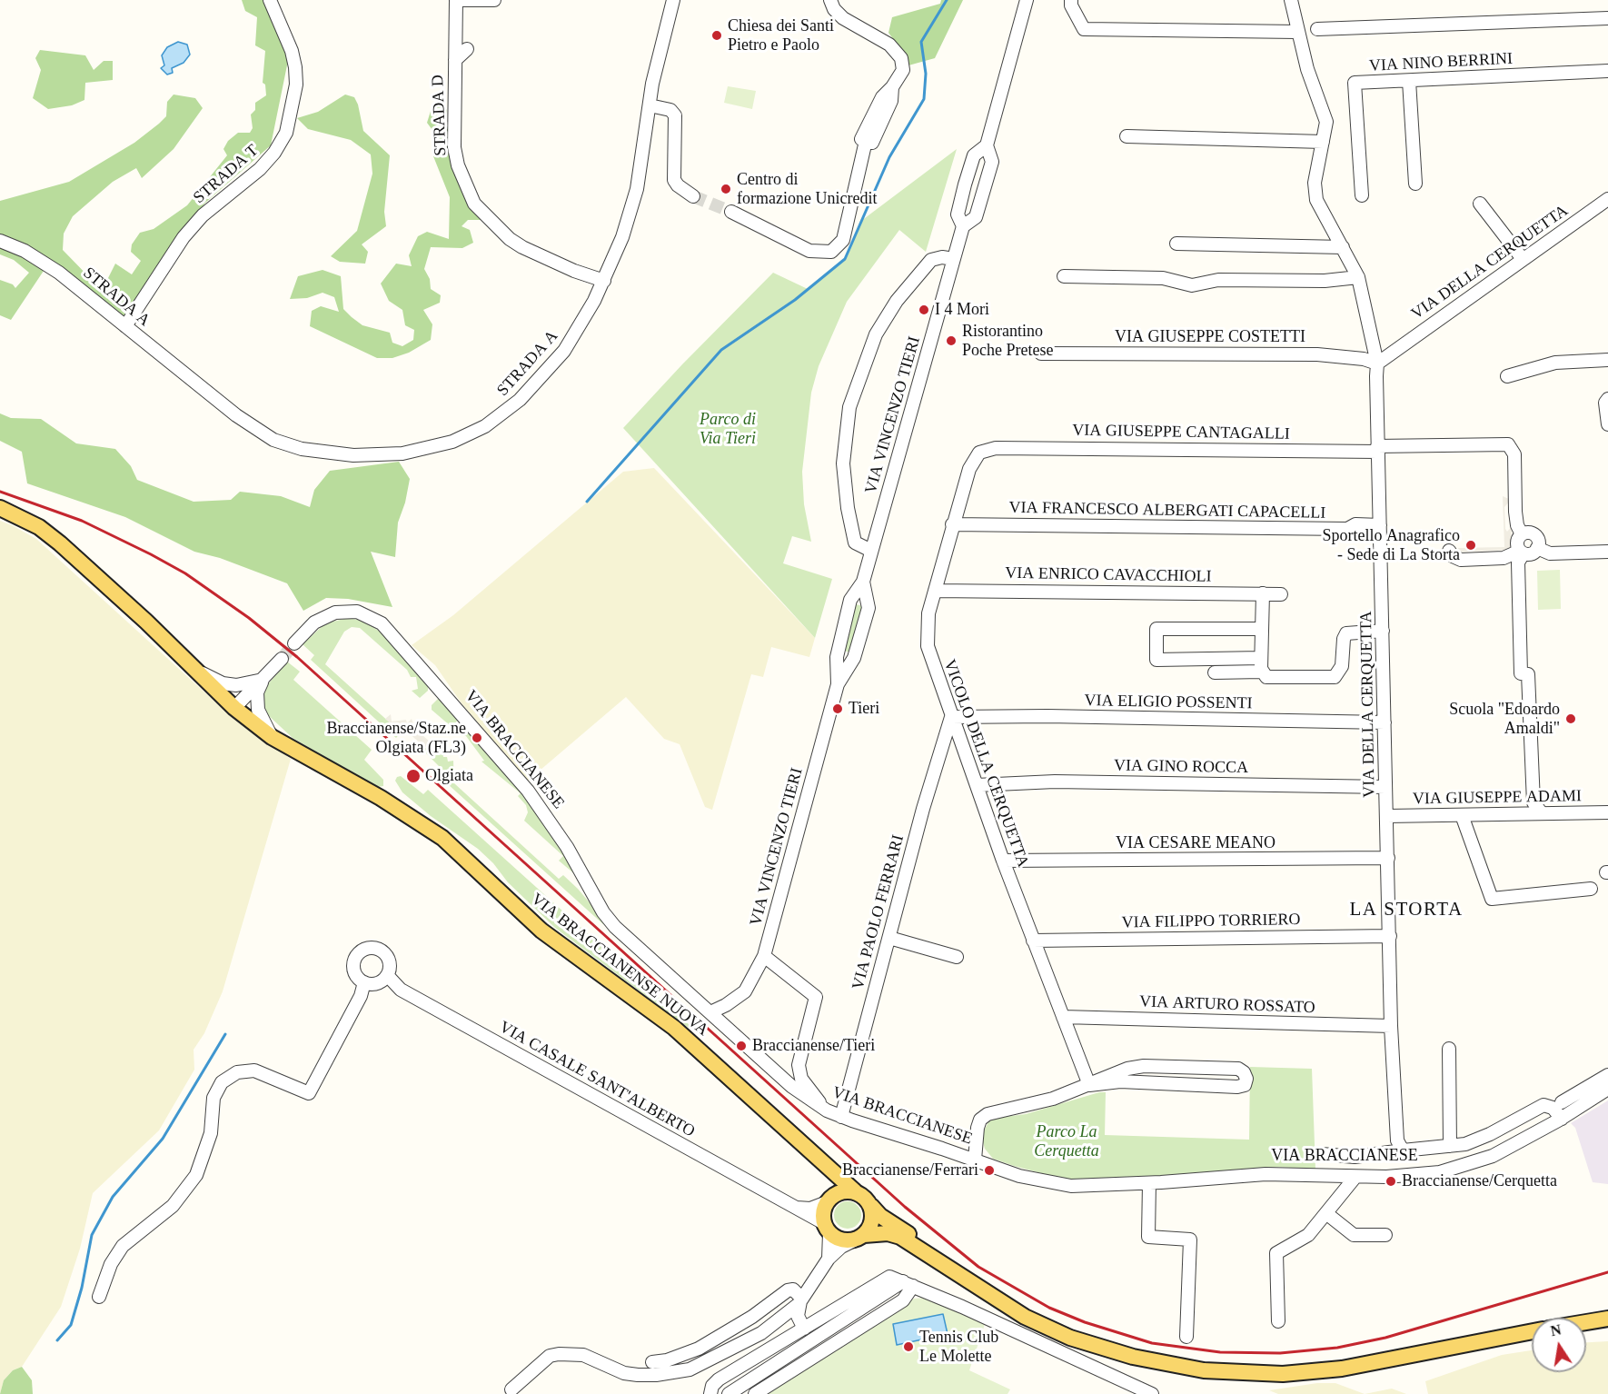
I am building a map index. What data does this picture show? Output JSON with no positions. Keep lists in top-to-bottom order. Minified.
{"streets":{"main road":["VIA BRACCIANENSE NUOVA"],"street":["VIA NINO BERRINI","STRADA D","STRADA T","VIA DELLA CERQUETTA","STRADA A","VIA GIUSEPPE COSTETTI","VIA VINCENZO TIERI","VIA GIUSEPPE CANTAGALLI","VIA FRANCESCO ALBERGATI CAPACELLI","VIA ENRICO CAVACCHIOLI","VIA ELIGIO POSSENTI","VIA BRACCIANESE","VICOLO DELLA CERQUETTA","VIA GINO ROCCA","VIA GIUSEPPE ADAMI","VIA CESARE MEANO","VIA PAOLO FERRARI","VIA FILIPPO TORRIERO","VIA ARTURO ROSSATO","VIA CASALE SANT'ALBERTO"]},"crossings":[["STRADA D","STRADA A"],["STRADA T","STRADA A"],["VIA DELLA CERQUETTA","VIA GIUSEPPE COSTETTI"],["VIA DELLA CERQUETTA","VIA GIUSEPPE CANTAGALLI"],["VIA DELLA CERQUETTA","VIA FRANCESCO ALBERGATI CAPACELLI"],["VIA DELLA CERQUETTA","VIA ELIGIO POSSENTI"],["VIA DELLA CERQUETTA","VIA GINO ROCCA"],["VIA DELLA CERQUETTA","VIA GIUSEPPE ADAMI"],["VIA DELLA CERQUETTA","VIA CESARE MEANO"],["VIA DELLA CERQUETTA","VIA FILIPPO TORRIERO"],["VIA DELLA CERQUETTA","VIA ARTURO ROSSATO"],["VIA VINCENZO TIERI","VIA BRACCIANESE"],["VIA GIUSEPPE CANTAGALLI","VICOLO DELLA CERQUETTA"],["VIA FRANCESCO ALBERGATI CAPACELLI","VICOLO DELLA CERQUETTA"],["VIA ENRICO CAVACCHIOLI","VICOLO DELLA CERQUETTA"],["VIA ELIGIO POSSENTI","VICOLO DELLA CERQUETTA"],["VIA ELIGIO POSSENTI","VIA PAOLO FERRARI"],["VIA BRACCIANESE","VIA PAOLO FERRARI"],["VICOLO DELLA CERQUETTA","VIA GINO ROCCA"],["VICOLO DELLA CERQUETTA","VIA CESARE MEANO"],["VICOLO DELLA CERQUETTA","VIA PAOLO FERRARI"],["VICOLO DELLA CERQUETTA","VIA FILIPPO TORRIERO"],["VICOLO DELLA CERQUETTA","VIA ARTURO ROSSATO"],["VIA BRACCIANENSE NUOVA","VIA CASALE SANT'ALBERTO"]],"districts":["LA STORTA"],"parks":["Parco di Via Tieri","Parco La Cerquetta"],"places":["Chiesa dei Santi Pietro e Paolo","Centro di formazione Unicredit","I 4 Mori","Ristorantino Poche Pretese","Sportello Anagrafico - Sede di La Storta","Tieri","Scuola \"Edoardo Amaldi\"","Braccianense/Staz.ne Olgiata (FL3)","Olgiata","Braccianense/Tieri","Braccianense/Ferrari","Braccianense/Cerquetta","Tennis Club Le Molette"],"north":"top"}
